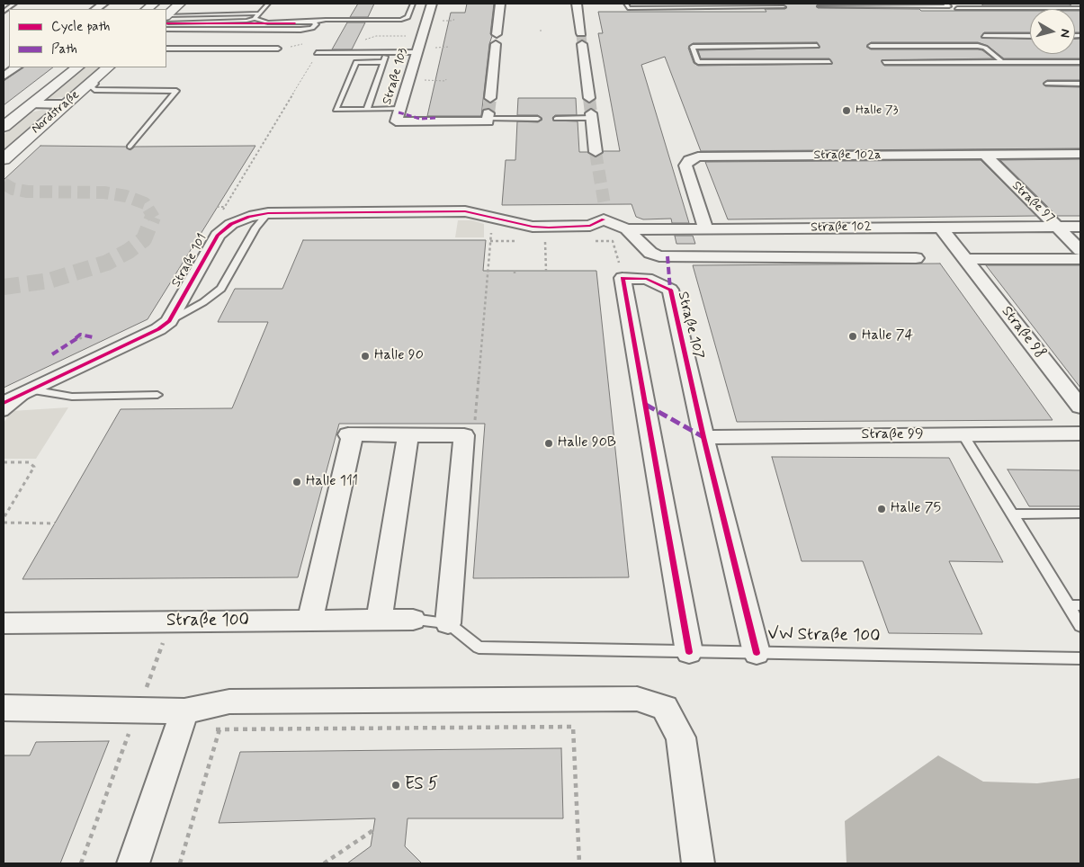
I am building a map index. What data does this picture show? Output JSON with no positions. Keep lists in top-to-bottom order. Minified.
{"streets":{"street":["Straße 103","Nordstraße","Straße 102a","Straße 97","Straße 102","Straße 101","Straße 107","Straße 98","Straße 99","Straße 100"],"lane":["VW Straße 100"]},"crossings":[["Straße 102a","Straße 97"],["Straße 102a","Straße 102"],["Straße 97","Straße 102"],["Straße 102","Straße 101"],["Straße 102","Straße 98"],["Straße 107","Straße 99"],["Straße 107","VW Straße 100"]],"places":["Halle 73","Halle 74","Halle 90","Halle 90B","Halle 111","Halle 75","ES 5"],"legend":["Cycle path","Path"],"north":"right"}
